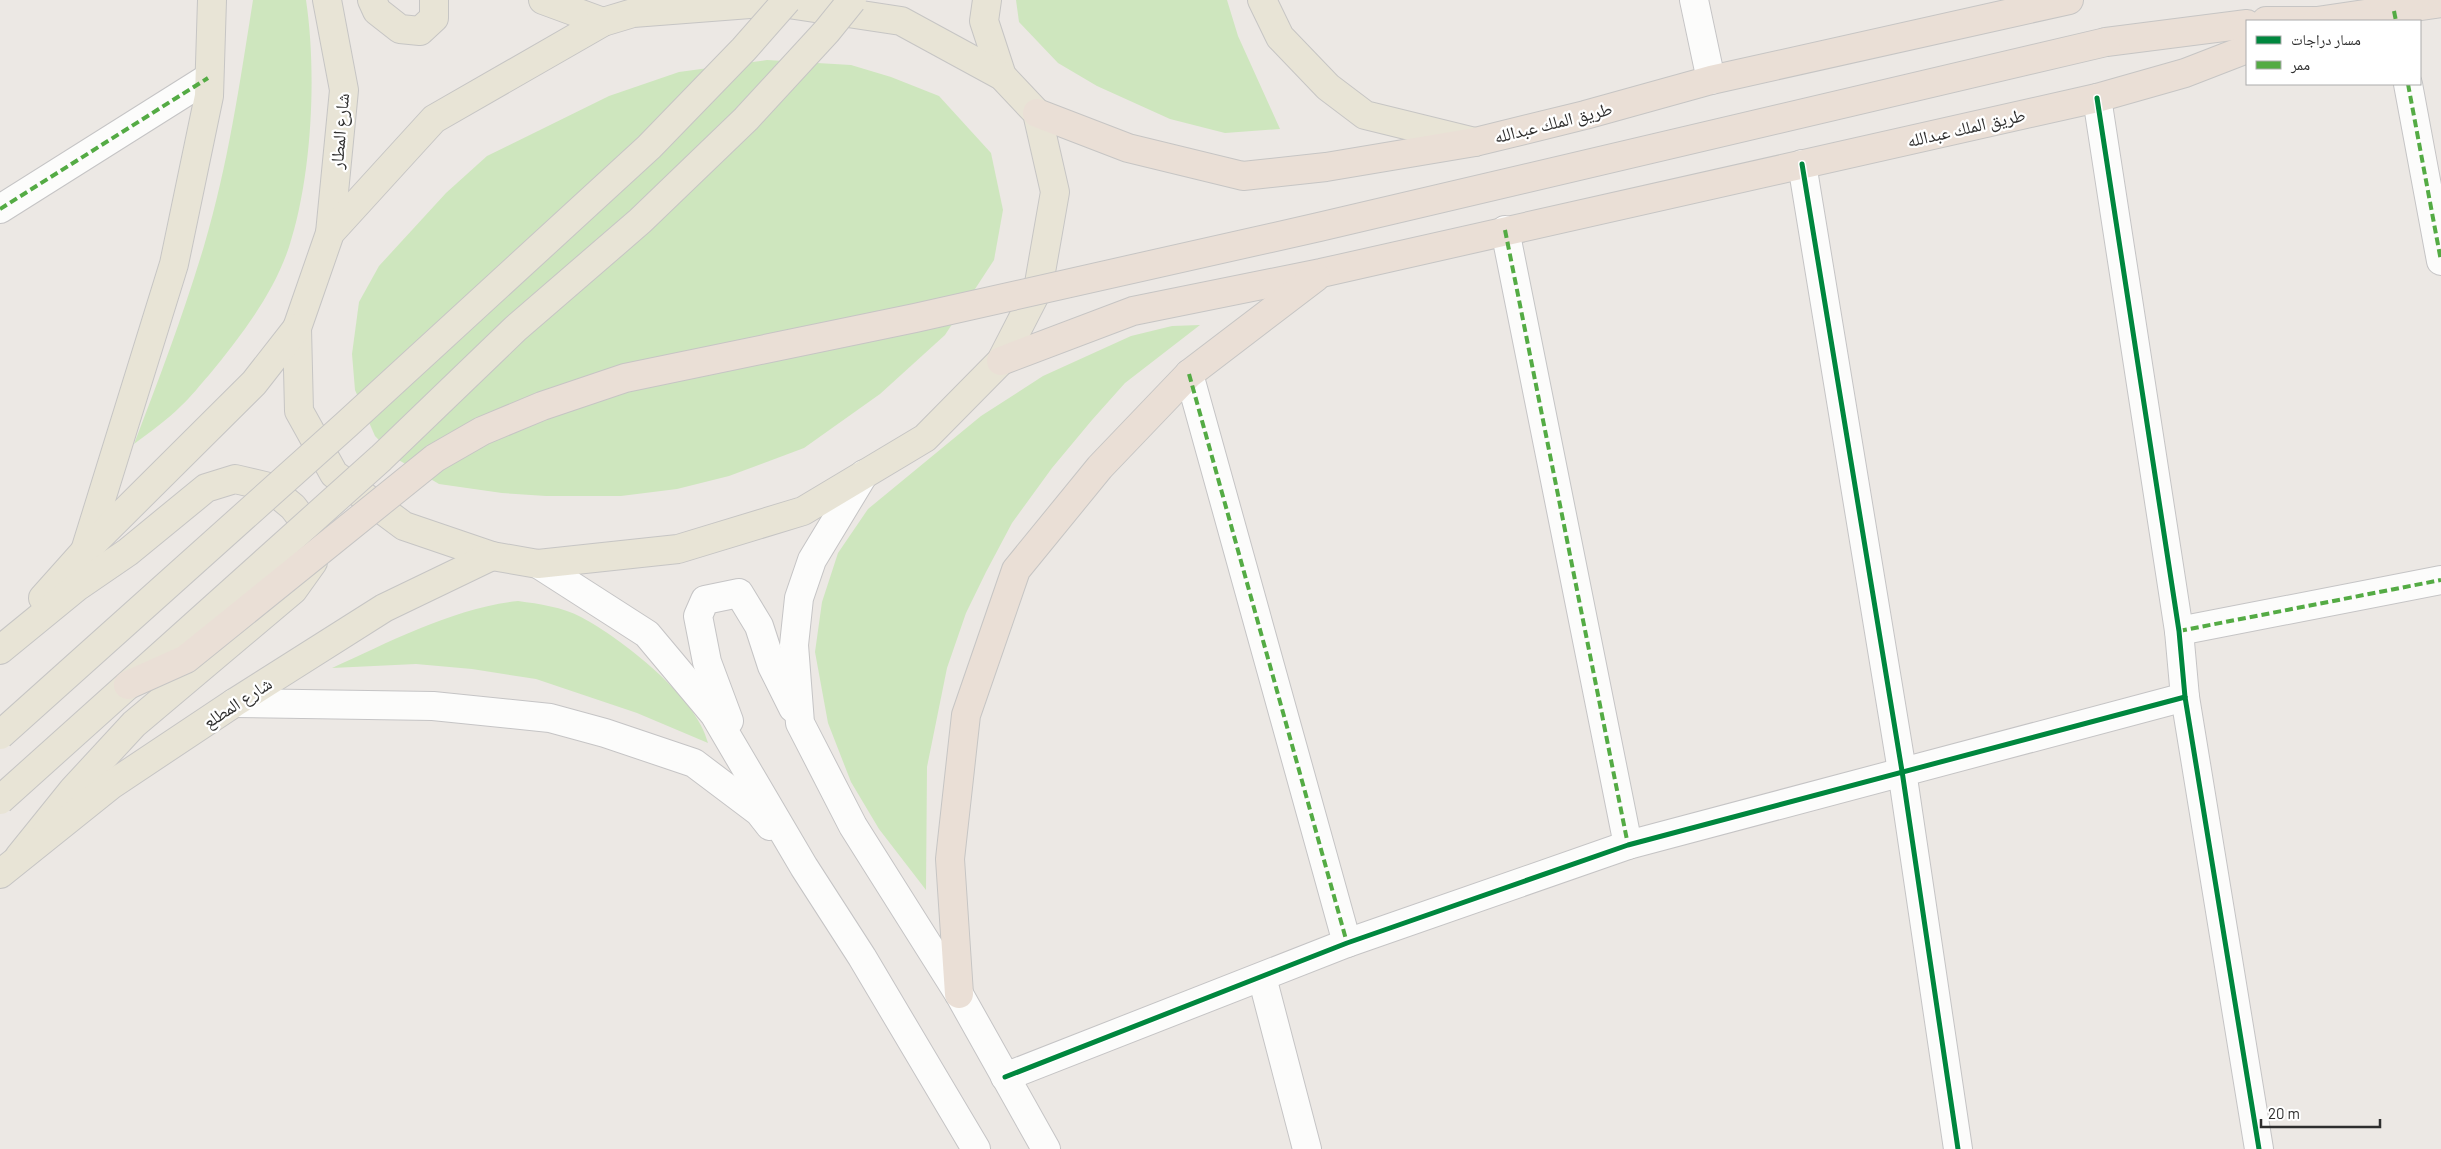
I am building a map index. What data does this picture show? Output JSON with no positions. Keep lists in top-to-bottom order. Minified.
{"streets":{"highway":["طريق الملك عبدالله"],"main road":["شارع المطار","شارع المطلع"]},"legend":["مسار دراجات","ممر"],"scale_bar":"20 m"}
